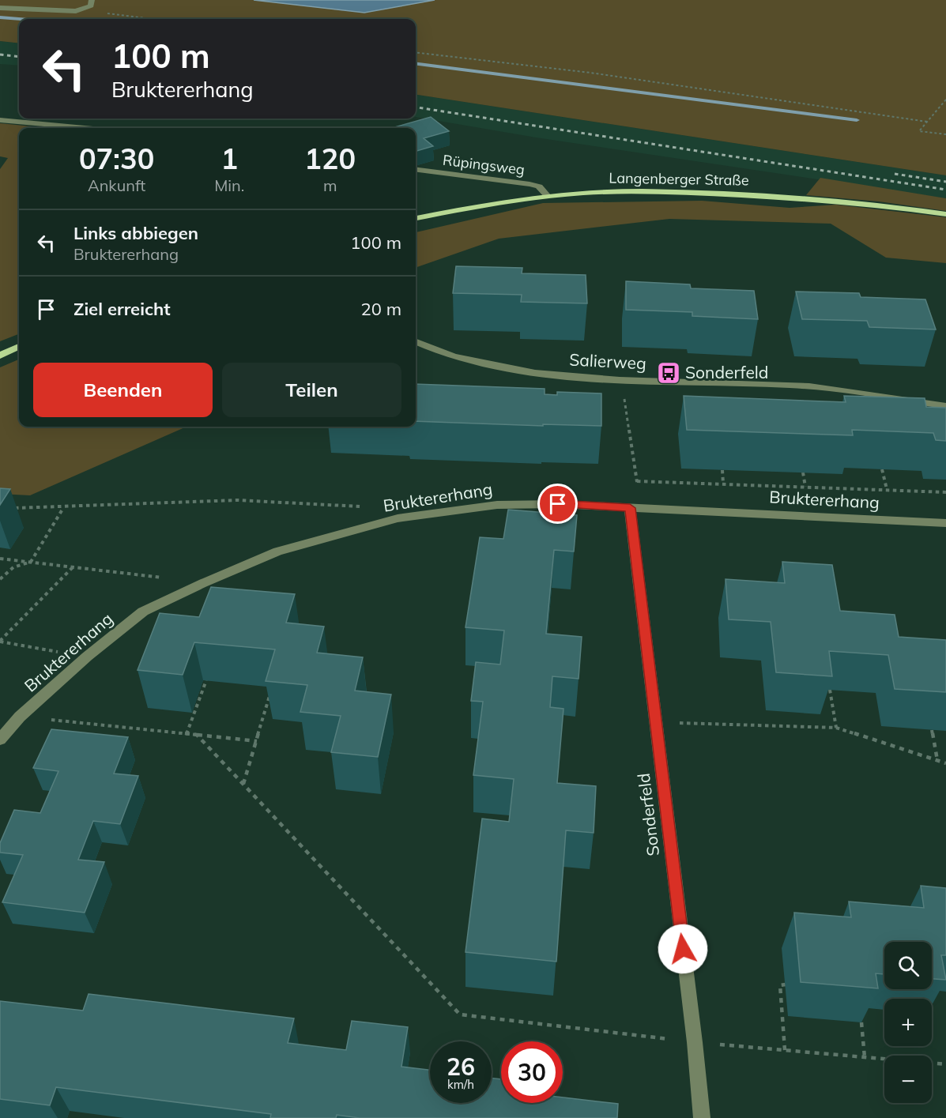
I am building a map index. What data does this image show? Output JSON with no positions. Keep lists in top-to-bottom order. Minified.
{"streets":{"main road":["Langenberger Straße"],"street":["Rüpingsweg","Salierweg","Bruktererhang","Sonderfeld"]},"crossings":[["Rüpingsweg","Langenberger Straße"],["Bruktererhang","Sonderfeld"]],"places":{"bus stop":["Sonderfeld"]},"page":{"turn":["100 m","Bruktererhang"],"eta":["07:30","Ankunft","1","Min.","120","m"],"list":[{"name":"Links abbiegen","note":"Bruktererhang","value":"100 m"},{"name":"Ziel erreicht","value":"20 m"}],"buttons":["Beenden","Teilen"],"map_buttons":["+","−"],"speed":"26 km/h","limit":"30"}}
